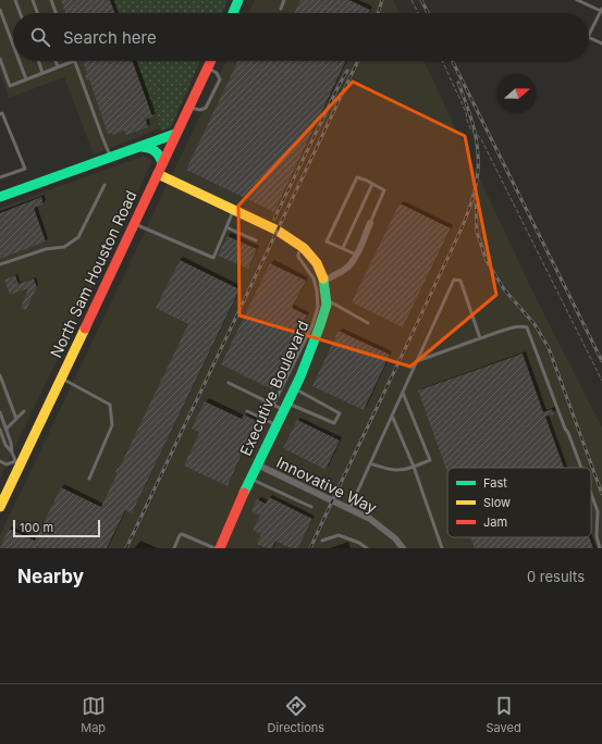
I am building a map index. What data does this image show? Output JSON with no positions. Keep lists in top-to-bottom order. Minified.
{"streets":{"street":["North Sam Houston Road","Executive Boulevard","Innovative Way"]},"crossings":[["North Sam Houston Road","Executive Boulevard"],["Executive Boulevard","Innovative Way"]],"legend":["Fast","Slow","Jam"],"scale_bar":"100 m","north":"right","page":{"search":"Search here","scale":"100 m","heading":["Nearby","0 results"],"nav":["Map","Directions","Saved"]}}
